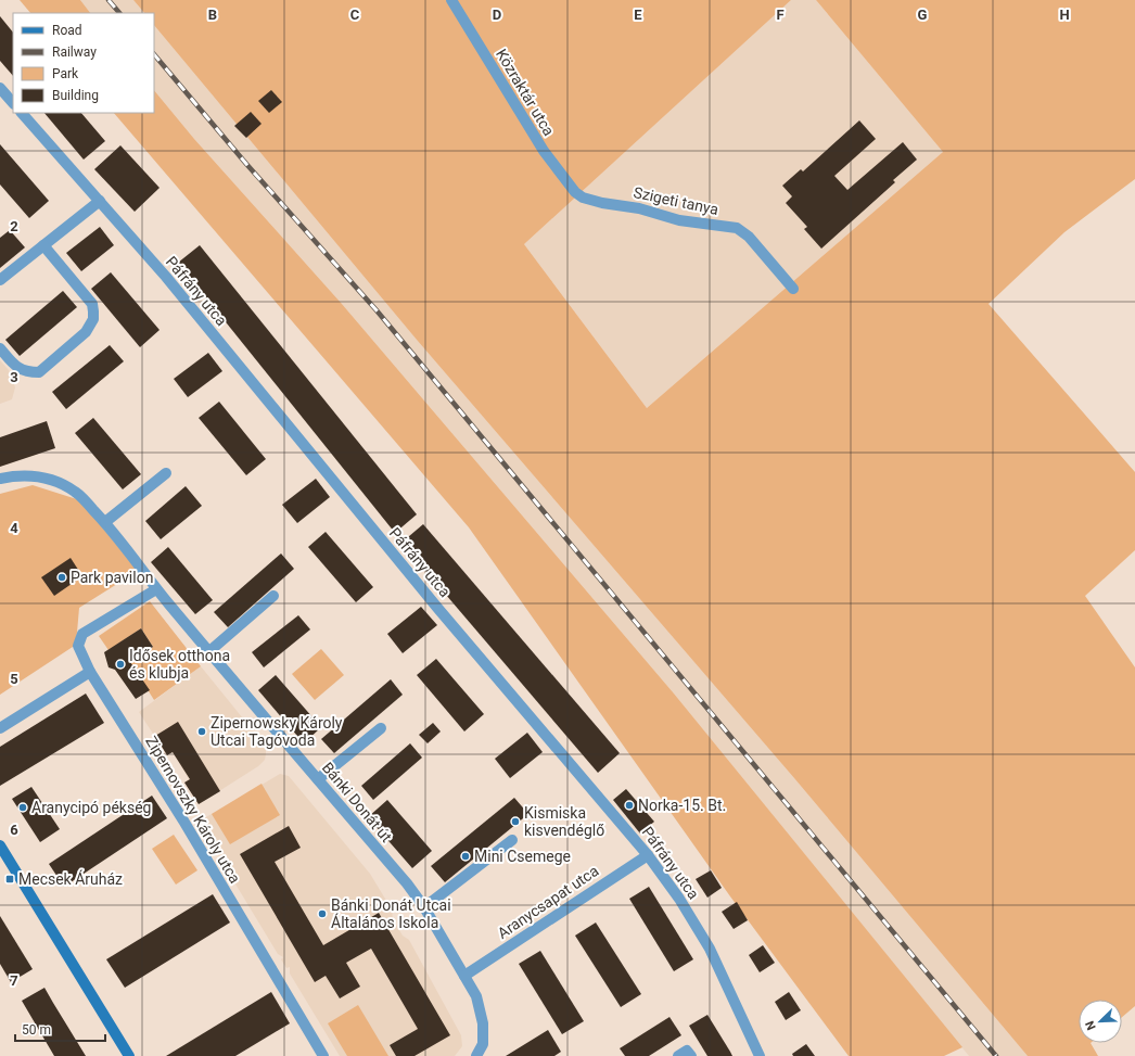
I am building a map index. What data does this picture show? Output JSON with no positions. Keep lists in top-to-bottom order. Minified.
{"streets":{"street":["Közraktár utca","Szigeti tanya","Páfrány utca","Bánki Donát út","Zipernovszky Károly utca","Aranycsapat utca"]},"crossings":[["Közraktár utca","Szigeti tanya"],["Páfrány utca","Aranycsapat utca"],["Bánki Donát út","Zipernovszky Károly utca"],["Bánki Donát út","Aranycsapat utca"]],"places":{"other":["Park pavilon","Idősek otthona és klubja","Zipernowsky Károly Utcai Tagóvoda","Norka-15. Bt.","Aranycipó pékség","Kismiska kisvendéglő","Mini Csemege","Bánki Donát Utcai Általános Iskola"],"transit":["Mecsek Áruház"]},"legend":["Road","Railway","Park","Building"],"scale_bar":"50 m","north":"bottom left","grid":{"columns":["B","C","D","E","F","G","H"],"rows":["2","3","4","5","6","7"]}}
